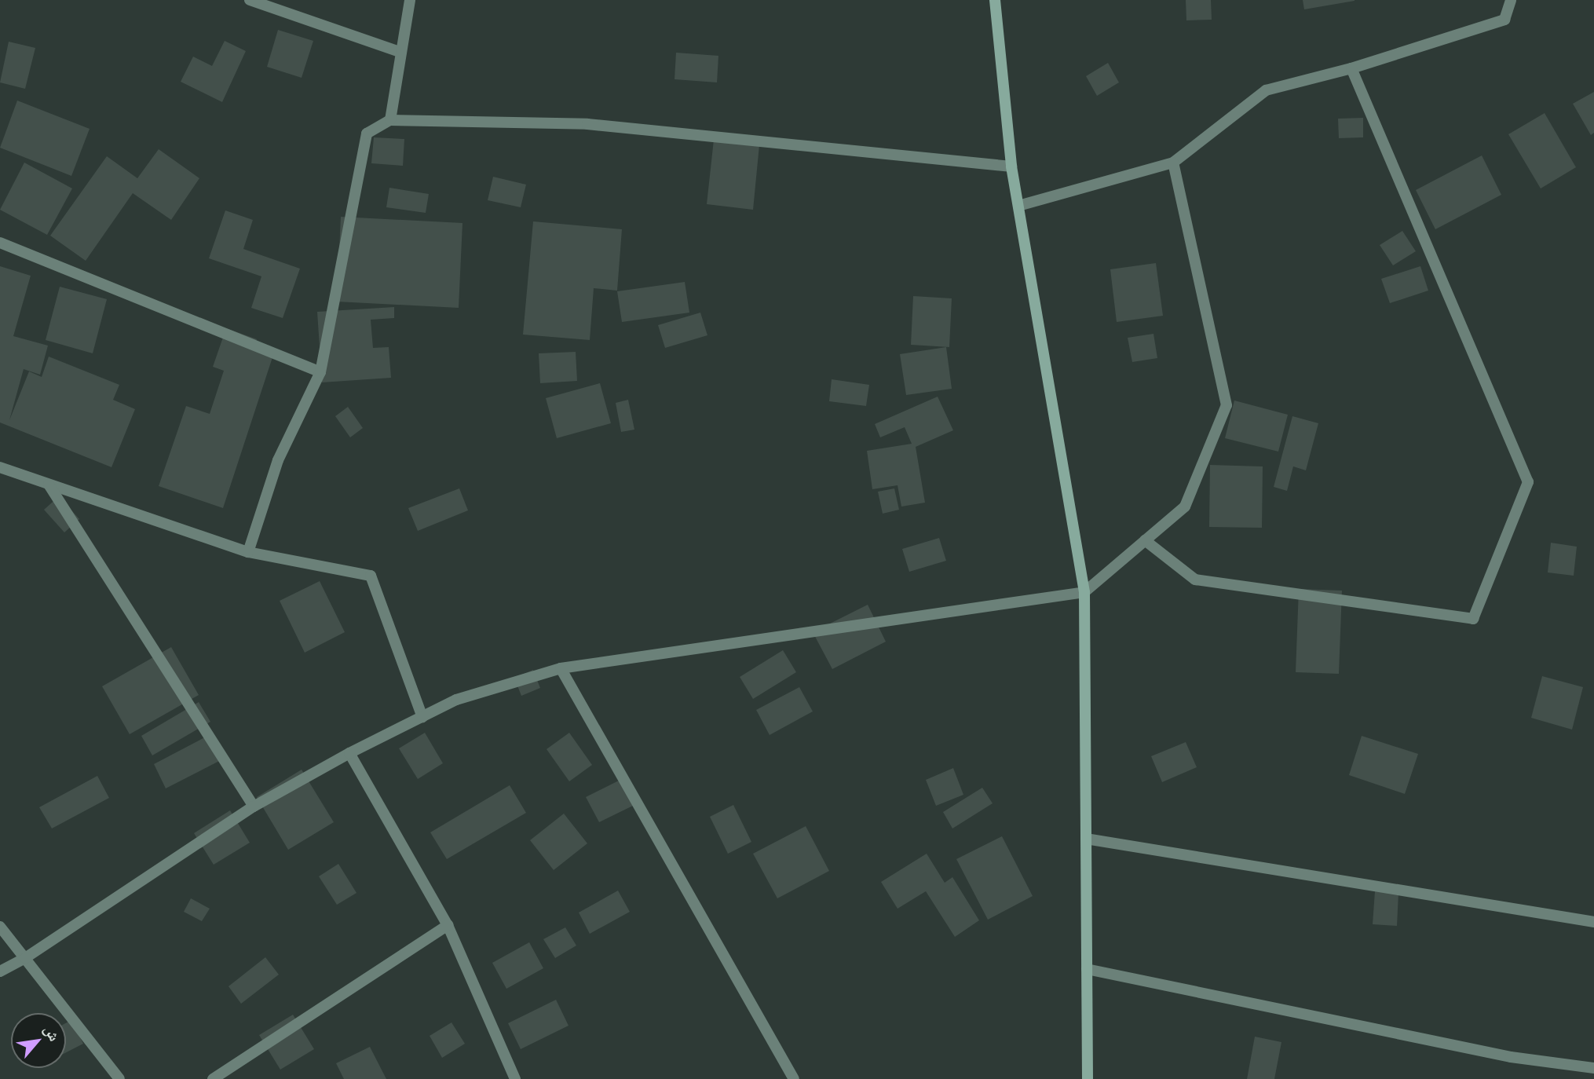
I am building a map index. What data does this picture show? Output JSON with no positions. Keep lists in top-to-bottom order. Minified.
{"north":"top right"}
